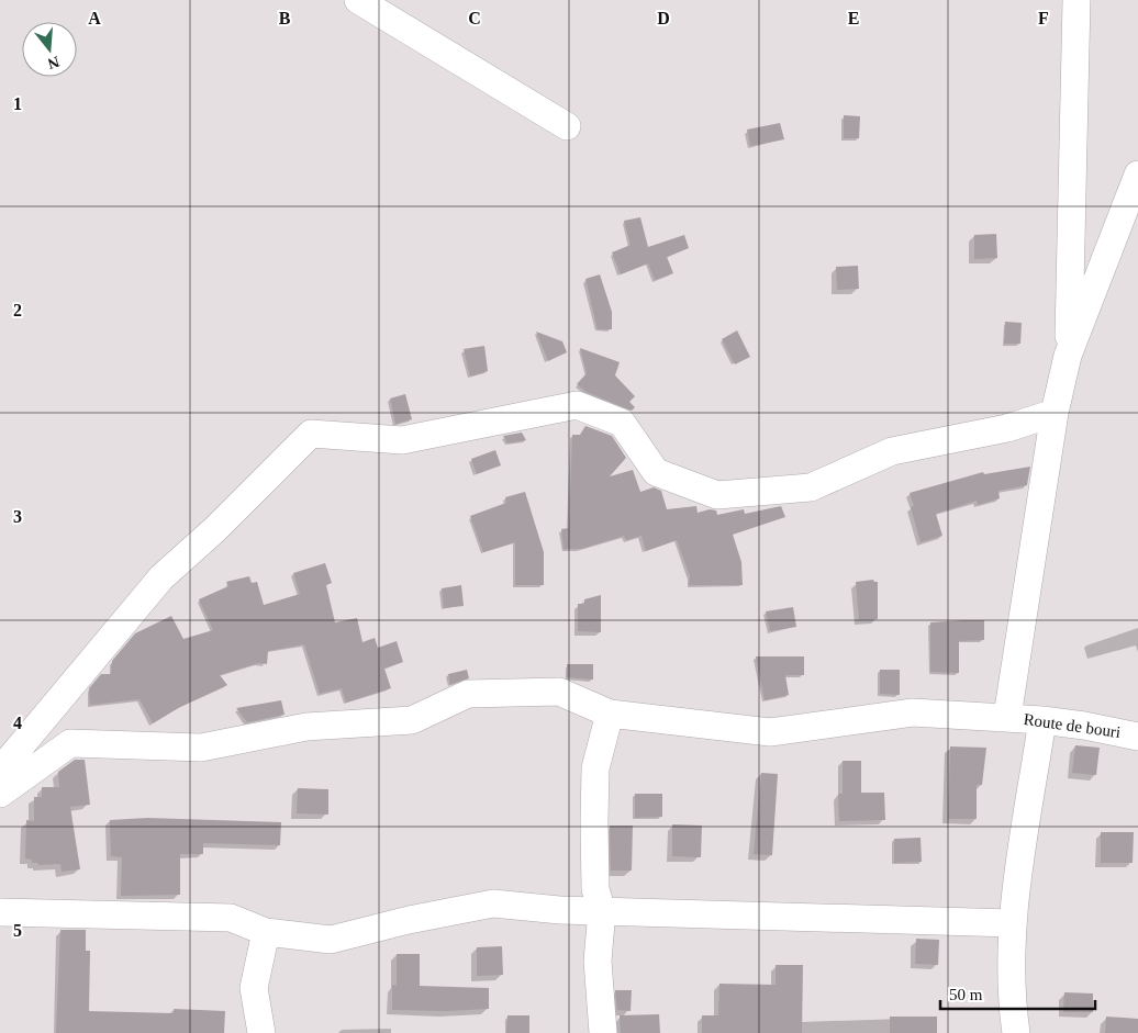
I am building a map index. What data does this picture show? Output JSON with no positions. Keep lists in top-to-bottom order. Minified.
{"streets":{"street":["Route de bouri"]},"scale_bar":"50 m","north":"bottom","grid":{"columns":["A","B","C","D","E","F"],"rows":["1","2","3","4","5"]}}
